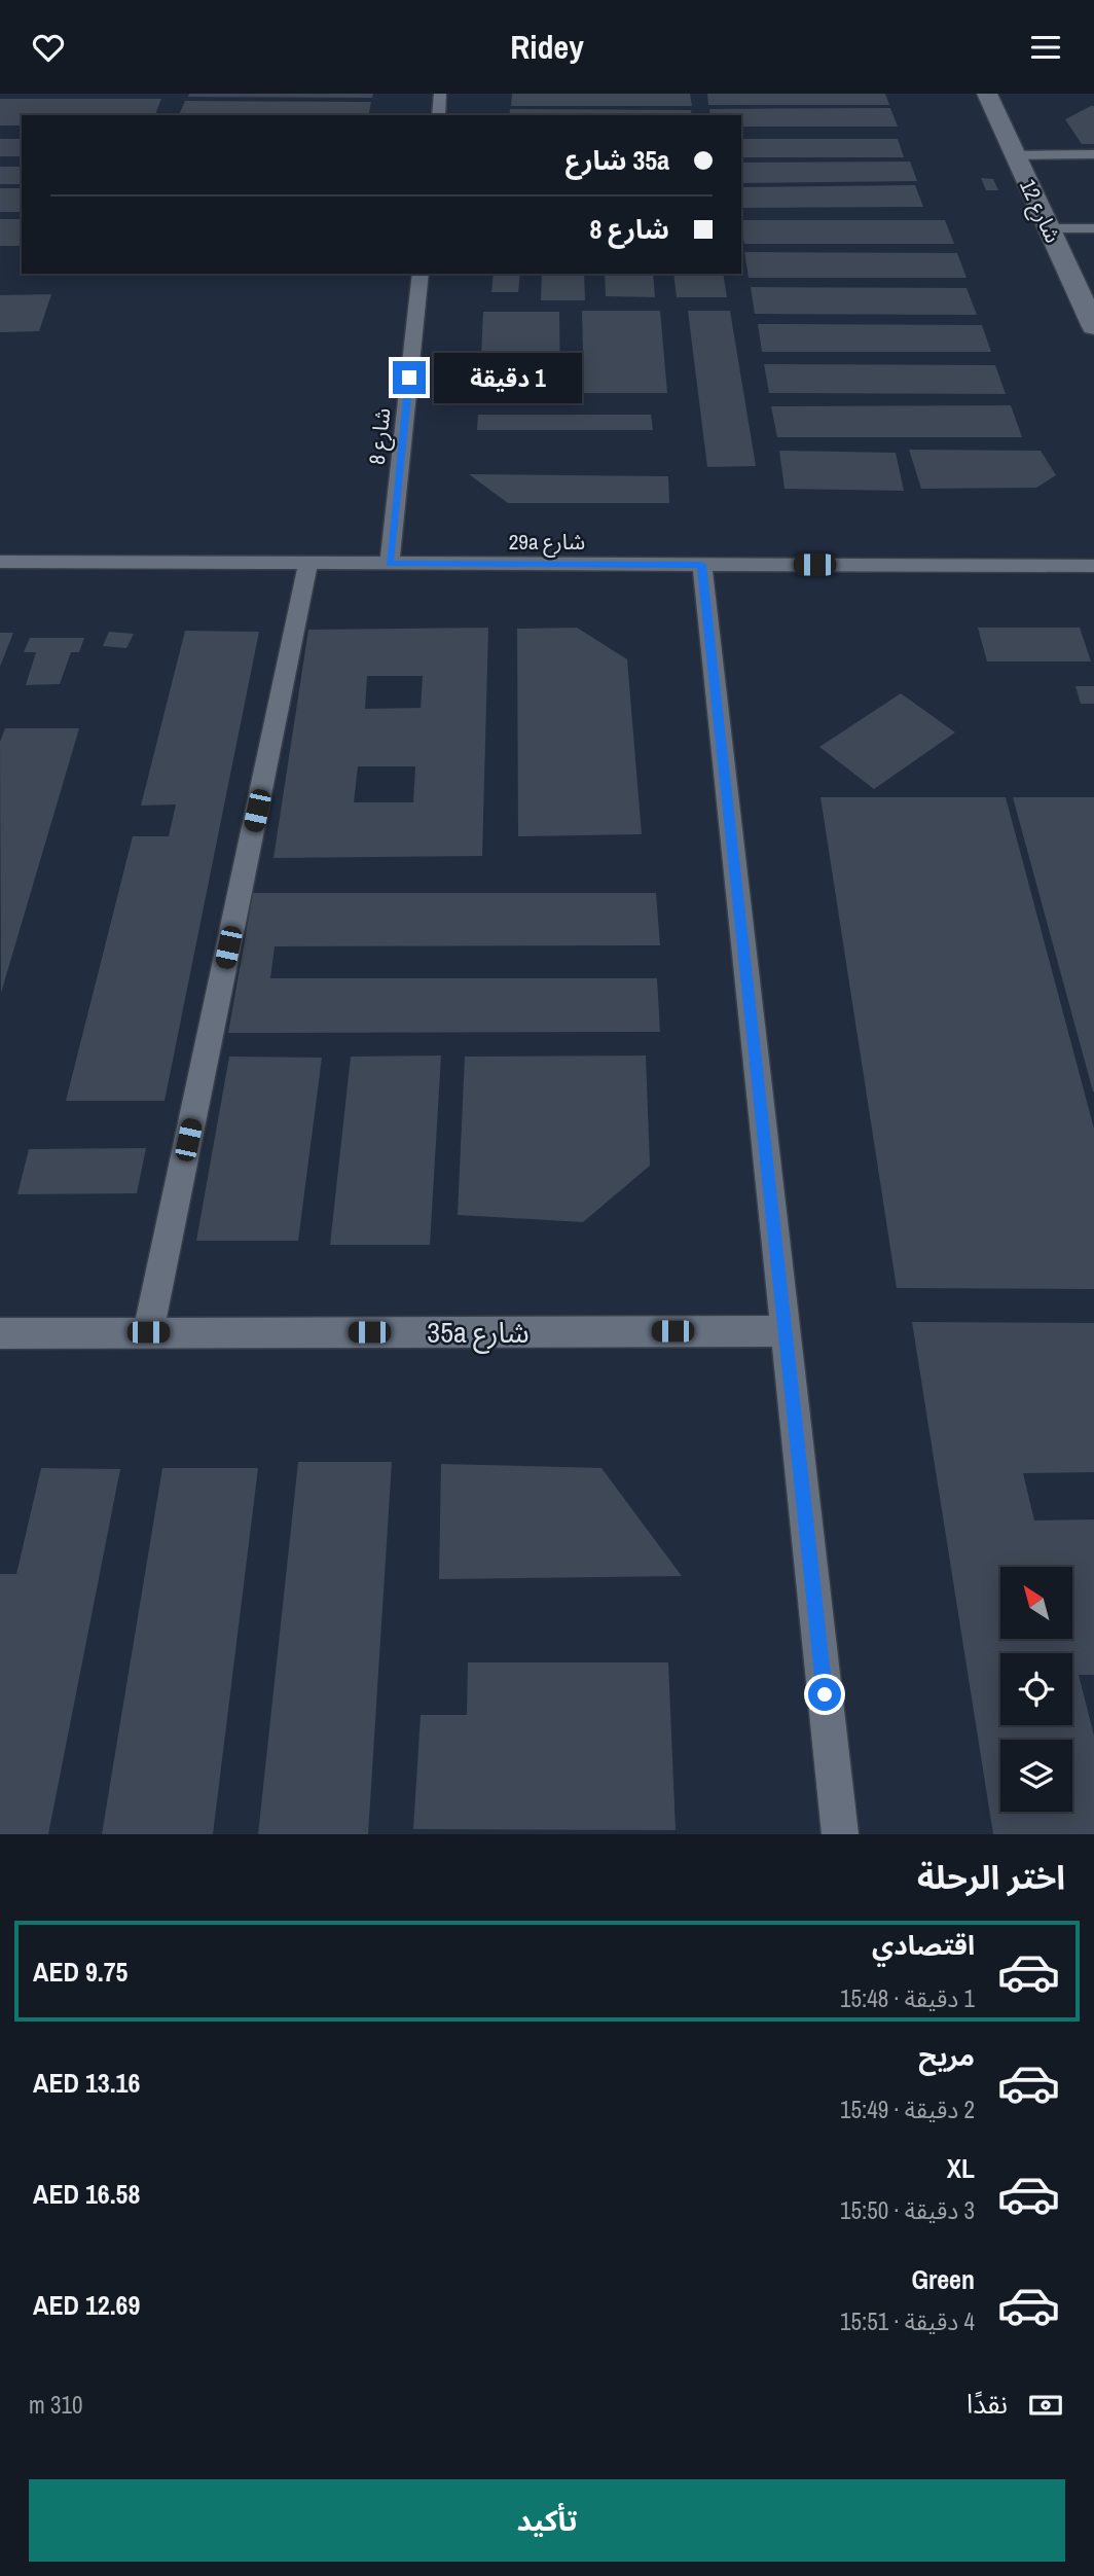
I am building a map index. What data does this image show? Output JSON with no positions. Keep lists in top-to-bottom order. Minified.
{"streets":{"street":["شارع 12"],"lane":["شارع 8","29a شارع","35a شارع"]},"crossings":[["شارع 8","29a شارع"]],"north":"top left","page":{"header":"Ridey","banner":["35a شارع","شارع 8"],"bubble":"1 دقيقة","heading":"اختر الرحلة","list":[{"name":"اقتصادي","note":"1 دقيقة · 15:48","value":"AED 9.75"},{"name":"مريح","note":"2 دقيقة · 15:49","value":"AED 13.16"},{"name":"XL","note":"3 دقيقة · 15:50","value":"AED 16.58"},{"name":"Green","note":"4 دقيقة · 15:51","value":"AED 12.69"}],"pay":["نقدًا","310 m"],"buttons":"تأكيد"}}
